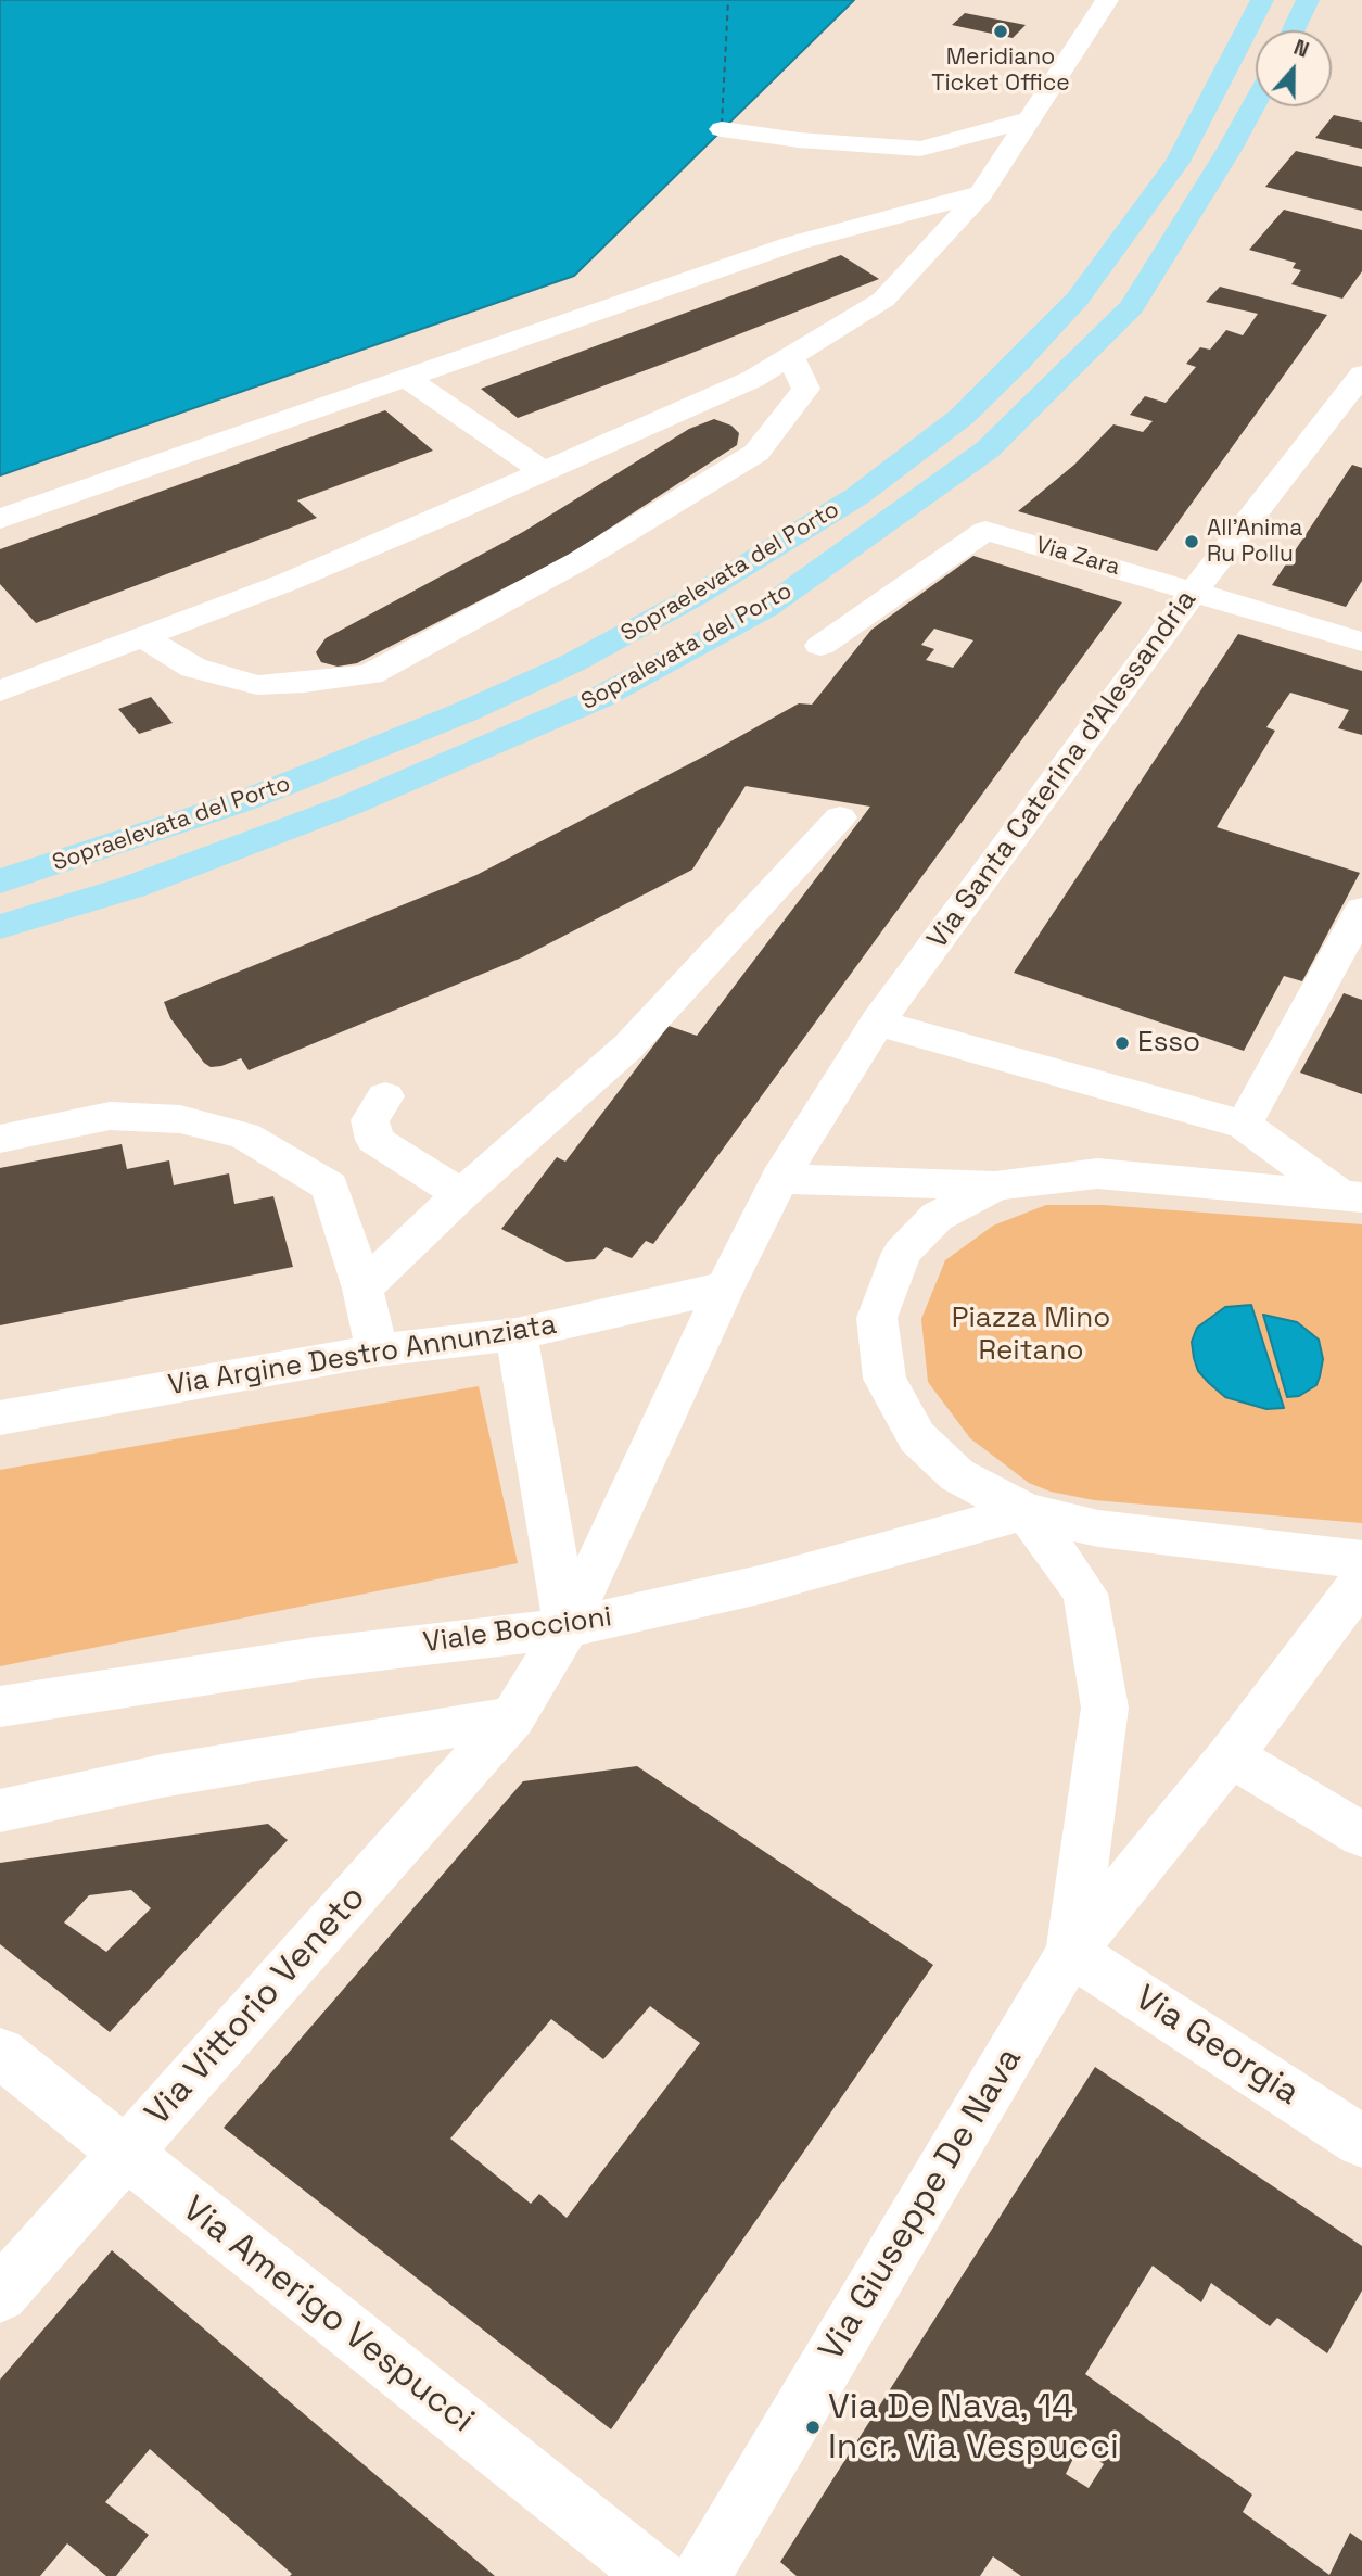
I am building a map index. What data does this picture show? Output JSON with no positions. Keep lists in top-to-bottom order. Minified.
{"streets":{"main road":["Sopraelevata del Porto","Sopralevata del Porto"],"street":["Via Zara","Via Santa Caterina d'Alessandria","Via Argine Destro Annunziata","Viale Boccioni","Via Vittorio Veneto","Via Georgia","Via Giuseppe De Nava","Via Amerigo Vespucci"]},"crossings":[["Via Zara","Via Santa Caterina d'Alessandria"],["Via Santa Caterina d'Alessandria","Via Argine Destro Annunziata"],["Via Santa Caterina d'Alessandria","Via Vittorio Veneto"],["Via Argine Destro Annunziata","Via Vittorio Veneto"],["Viale Boccioni","Via Vittorio Veneto"],["Viale Boccioni","Via Giuseppe De Nava"],["Via Vittorio Veneto","Via Amerigo Vespucci"],["Via Georgia","Via Giuseppe De Nava"]],"parks":["Piazza Mino Reitano"],"places":["Meridiano Ticket Office","All'Anima Ru Pollu","Esso","Via De Nava, 14 Incr. Via Vespucci"],"north":"top"}
